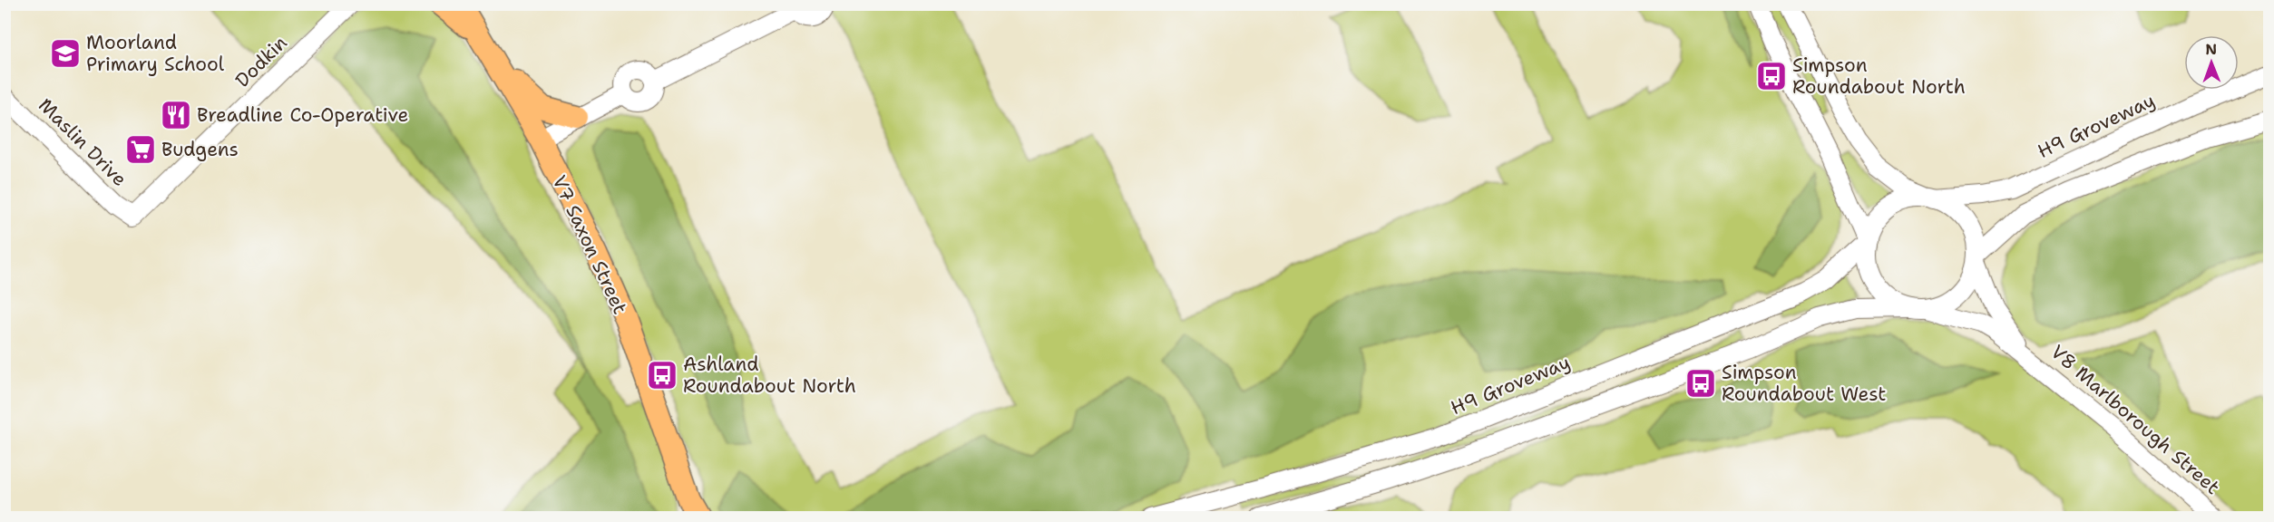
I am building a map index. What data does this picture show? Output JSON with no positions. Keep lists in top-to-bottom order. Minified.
{"streets":{"main road":["V7 Saxon Street"],"street":["Dodkin","H9 Groveway","Maslin Drive","V8 Marlborough Street"]},"crossings":[["Dodkin","Maslin Drive"],["H9 Groveway","V8 Marlborough Street"]],"places":{"school or university":["Moorland Primary School"],"bus stop":["Simpson Roundabout North","Ashland Roundabout North","Simpson Roundabout West"],"restaurant":["Breadline Co-Operative"],"supermarket":["Budgens"]},"north":"top"}
